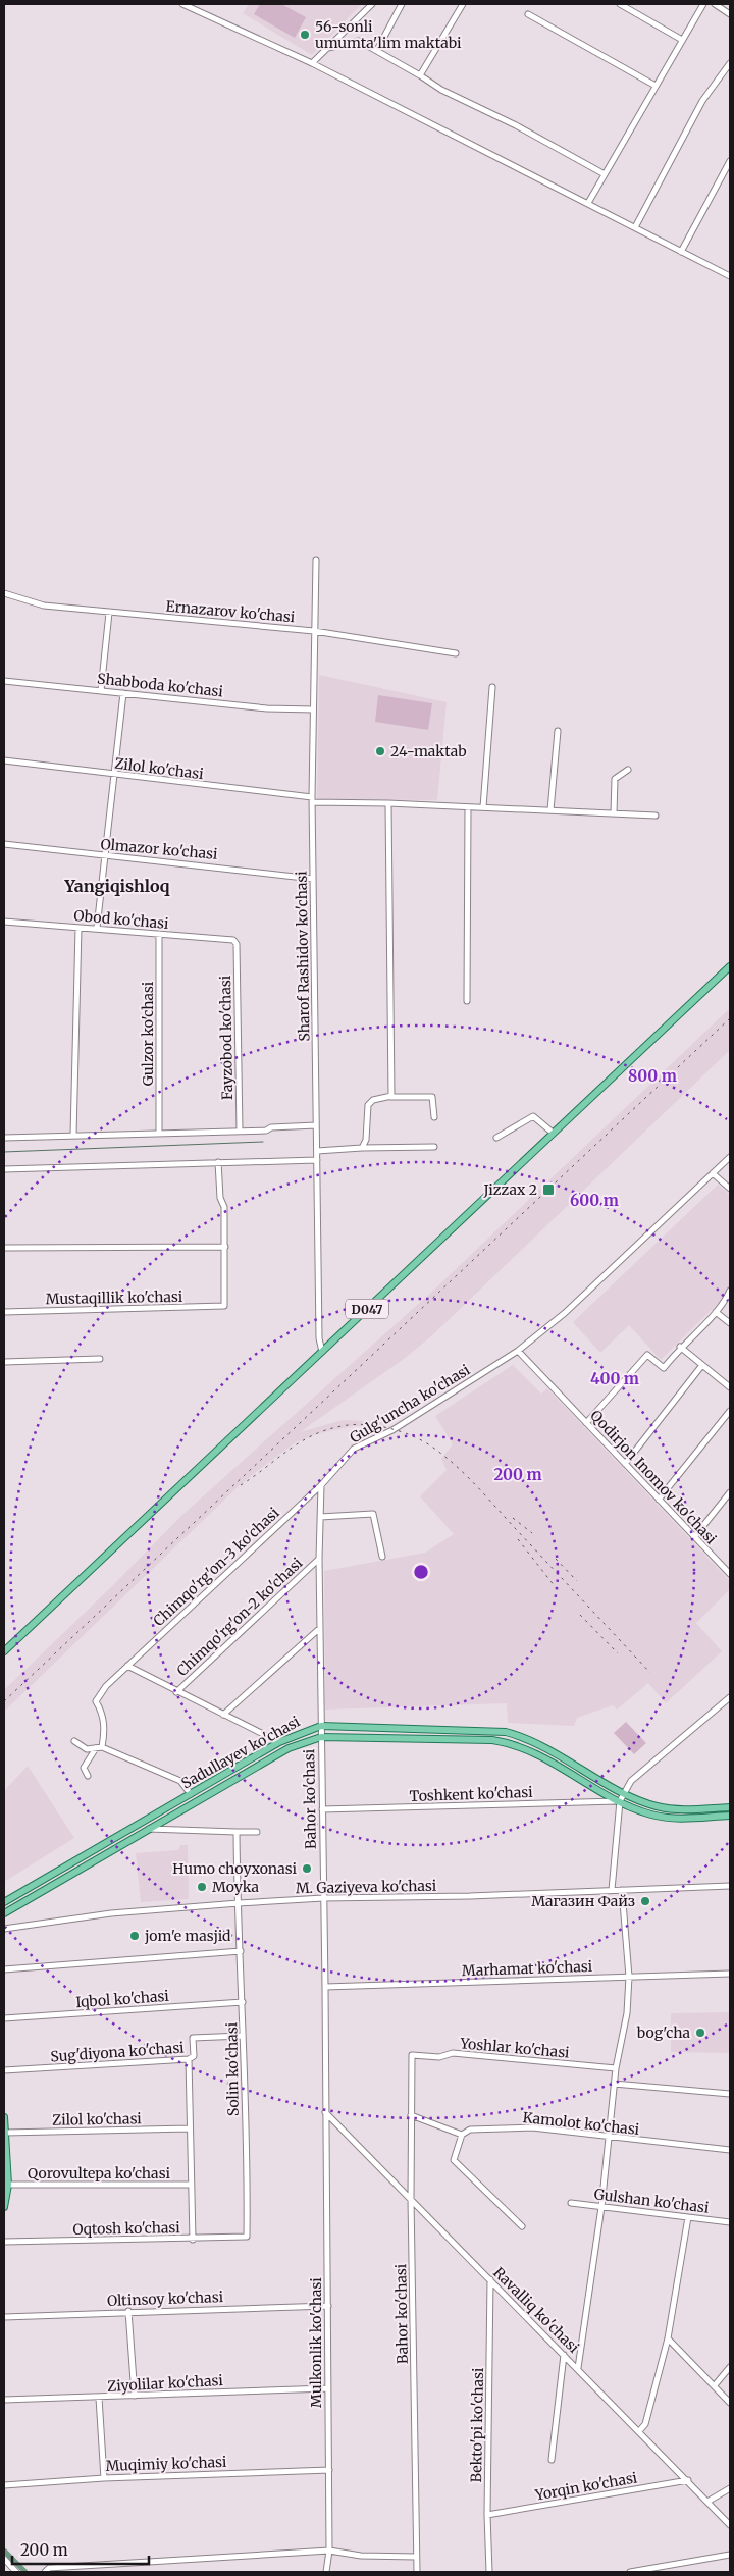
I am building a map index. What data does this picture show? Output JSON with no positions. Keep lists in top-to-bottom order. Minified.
{"streets":{"main road":["D047","Sadullayev ko'chasi"],"street":["Ernazarov ko'chasi","Shabboda ko'chasi","Zilol ko'chasi","Olmazor ko'chasi","Obod ko'chasi","Sharof Rashidov ko'chasi","Gulzor ko'chasi","Fayzobod ko'chasi","Mustaqillik ko'chasi","Gulg'uncha ko'chasi","Qodirjon Inomov ko'chasi","Chimqo'rg'on-3 ko'chasi","Chimqo'rg'on-2 ko'chasi","Toshkent ko'chasi","Bahor ko'chasi","M. Gaziyeva ko'chasi","Marhamat ko'chasi","Iqbol ko'chasi","Yoshlar ko'chasi","Sug'diyona ko'chasi","Solin ko'chasi","Kamolot ko'chasi","Qorovultepa ko'chasi","Gulshan ko'chasi","Oqtosh ko'chasi","Oltinsoy ko'chasi","Ravalliq ko'chasi","Mulkonlik ko'chasi","Ziyolilar ko'chasi","Bekto'pi ko'chasi","Muqimiy ko'chasi","Yorqin ko'chasi"]},"crossings":[["Ernazarov ko'chasi","Sharof Rashidov ko'chasi"],["Shabboda ko'chasi","Sharof Rashidov ko'chasi"],["Zilol ko'chasi","Sharof Rashidov ko'chasi"],["Olmazor ko'chasi","Sharof Rashidov ko'chasi"],["Obod ko'chasi","Gulzor ko'chasi"],["Obod ko'chasi","Fayzobod ko'chasi"],["Sharof Rashidov ko'chasi","D047"],["Gulg'uncha ko'chasi","Qodirjon Inomov ko'chasi"],["Gulg'uncha ko'chasi","Chimqo'rg'on-3 ko'chasi"],["Gulg'uncha ko'chasi","Bahor ko'chasi"],["Chimqo'rg'on-3 ko'chasi","Bahor ko'chasi"],["Chimqo'rg'on-2 ko'chasi","Bahor ko'chasi"],["Sadullayev ko'chasi","Bahor ko'chasi"],["Toshkent ko'chasi","Bahor ko'chasi"],["Bahor ko'chasi","M. Gaziyeva ko'chasi"],["Bahor ko'chasi","Marhamat ko'chasi"],["Bahor ko'chasi","Yoshlar ko'chasi"],["Bahor ko'chasi","Ravalliq ko'chasi"],["Bahor ko'chasi","Mulkonlik ko'chasi"],["M. Gaziyeva ko'chasi","Solin ko'chasi"],["Iqbol ko'chasi","Solin ko'chasi"],["Sug'diyona ko'chasi","Solin ko'chasi"],["Solin ko'chasi","Oqtosh ko'chasi"],["Oltinsoy ko'chasi","Mulkonlik ko'chasi"],["Ravalliq ko'chasi","Mulkonlik ko'chasi"],["Ravalliq ko'chasi","Bekto'pi ko'chasi"],["Ravalliq ko'chasi","Yorqin ko'chasi"],["Mulkonlik ko'chasi","Ziyolilar ko'chasi"],["Mulkonlik ko'chasi","Muqimiy ko'chasi"],["Bekto'pi ko'chasi","Yorqin ko'chasi"]],"districts":["Yangiqishloq"],"places":{"other":["56-sonli umumta'lim maktabi","24-maktab","Humo choyxonasi","Moyka","Магазин Файз","jom'e masjid","bog'cha"],"transit":["Jizzax 2"]},"scale_bar":"200 m","rings":["800 m","600 m","400 m","200 m"]}
